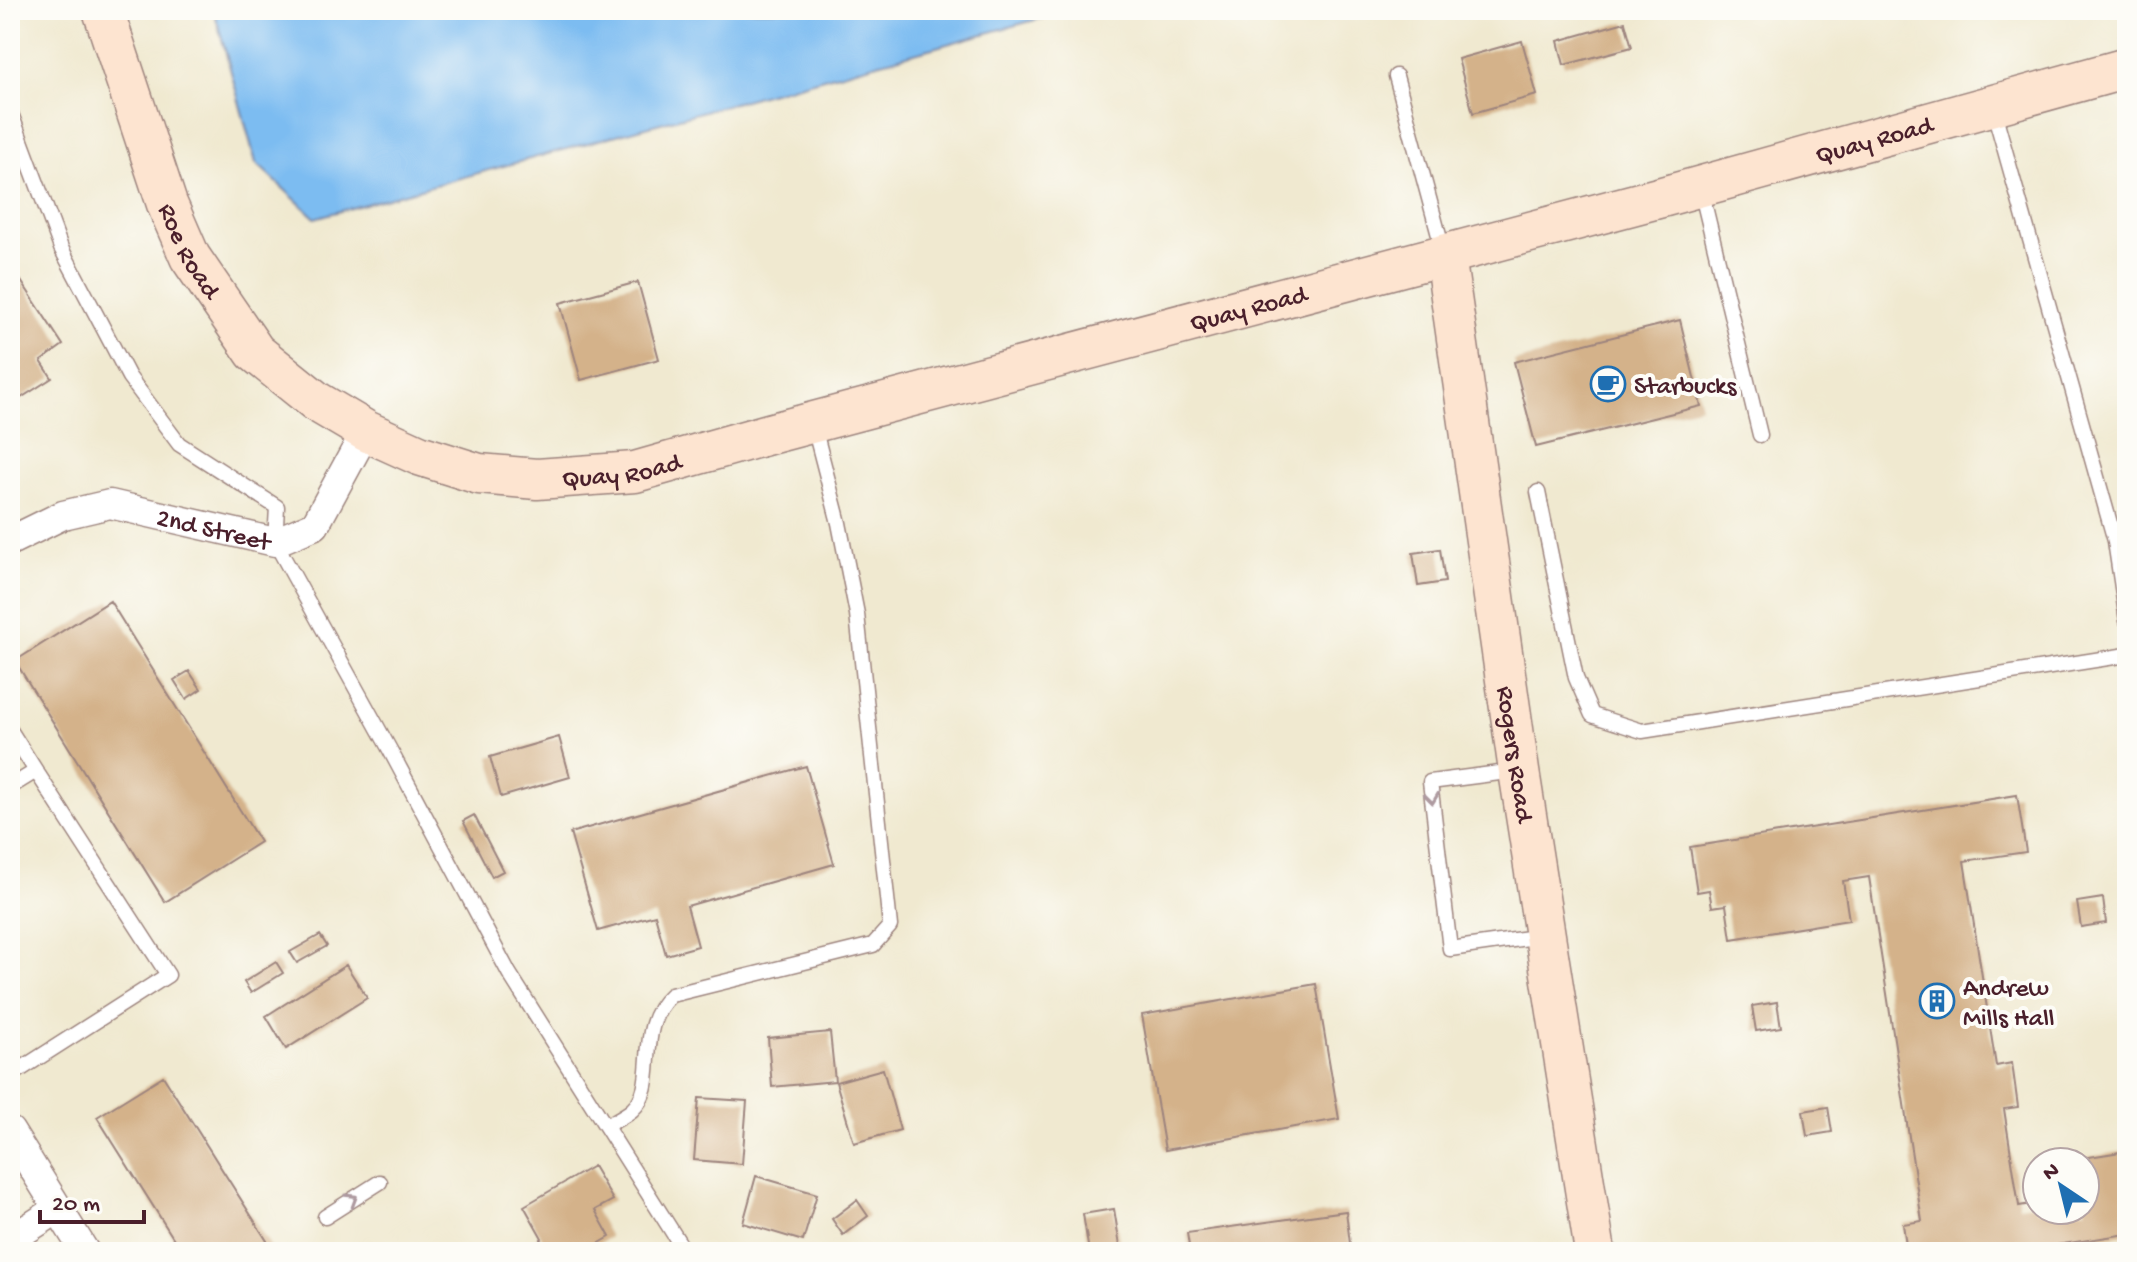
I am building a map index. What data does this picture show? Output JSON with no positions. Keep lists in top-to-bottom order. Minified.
{"streets":{"main road":["Quay Road","Roe Road","Rogers Road"],"street":["2nd Street"]},"crossings":[["Quay Road","Roe Road"],["Quay Road","2nd Street"],["Quay Road","Rogers Road"],["Roe Road","2nd Street"]],"places":{"cafe":["Starbucks"],"building":["Andrew Mills Hall"]},"scale_bar":"20 m","north":"top left"}
